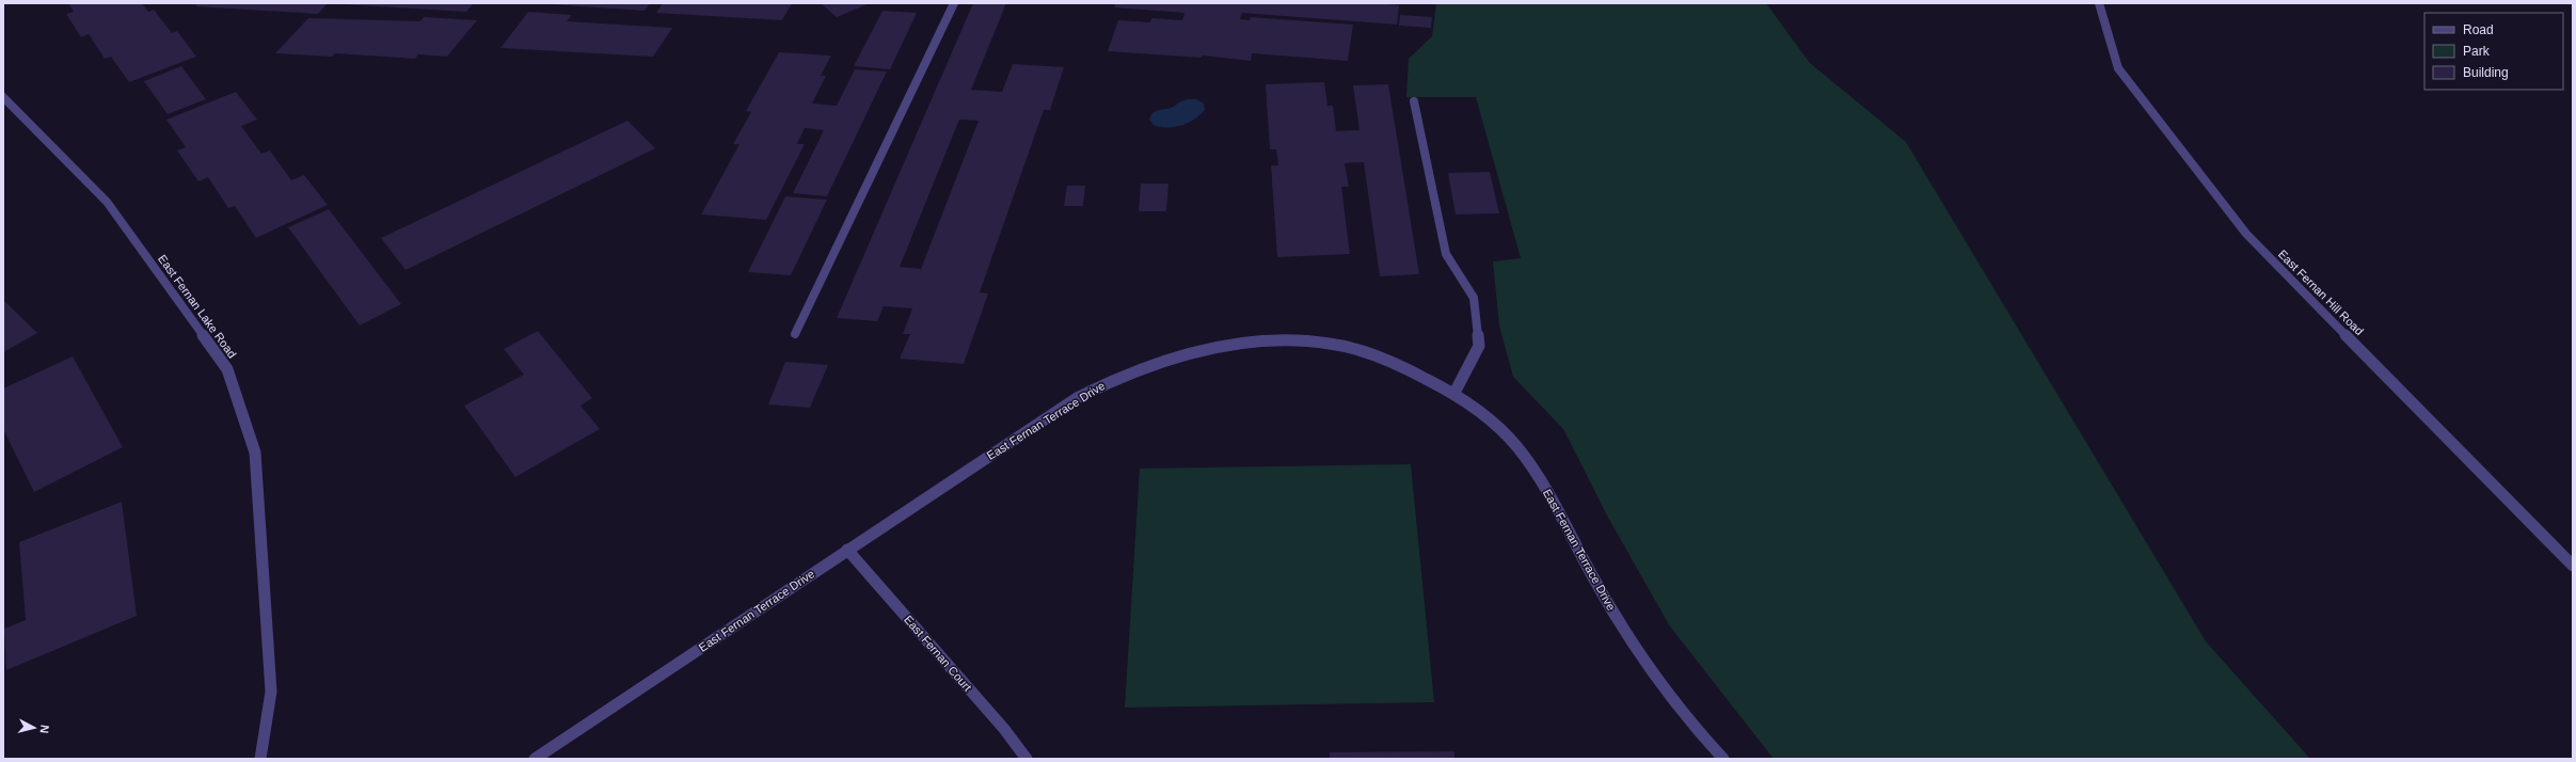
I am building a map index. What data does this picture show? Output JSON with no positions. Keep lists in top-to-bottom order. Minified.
{"streets":{"street":["East Fernan Hill Road","East Fernan Lake Road","East Fernan Terrace Drive","East Fernan Court"]},"crossings":[["East Fernan Terrace Drive","East Fernan Court"]],"legend":["Road","Park","Building"],"north":"right"}
